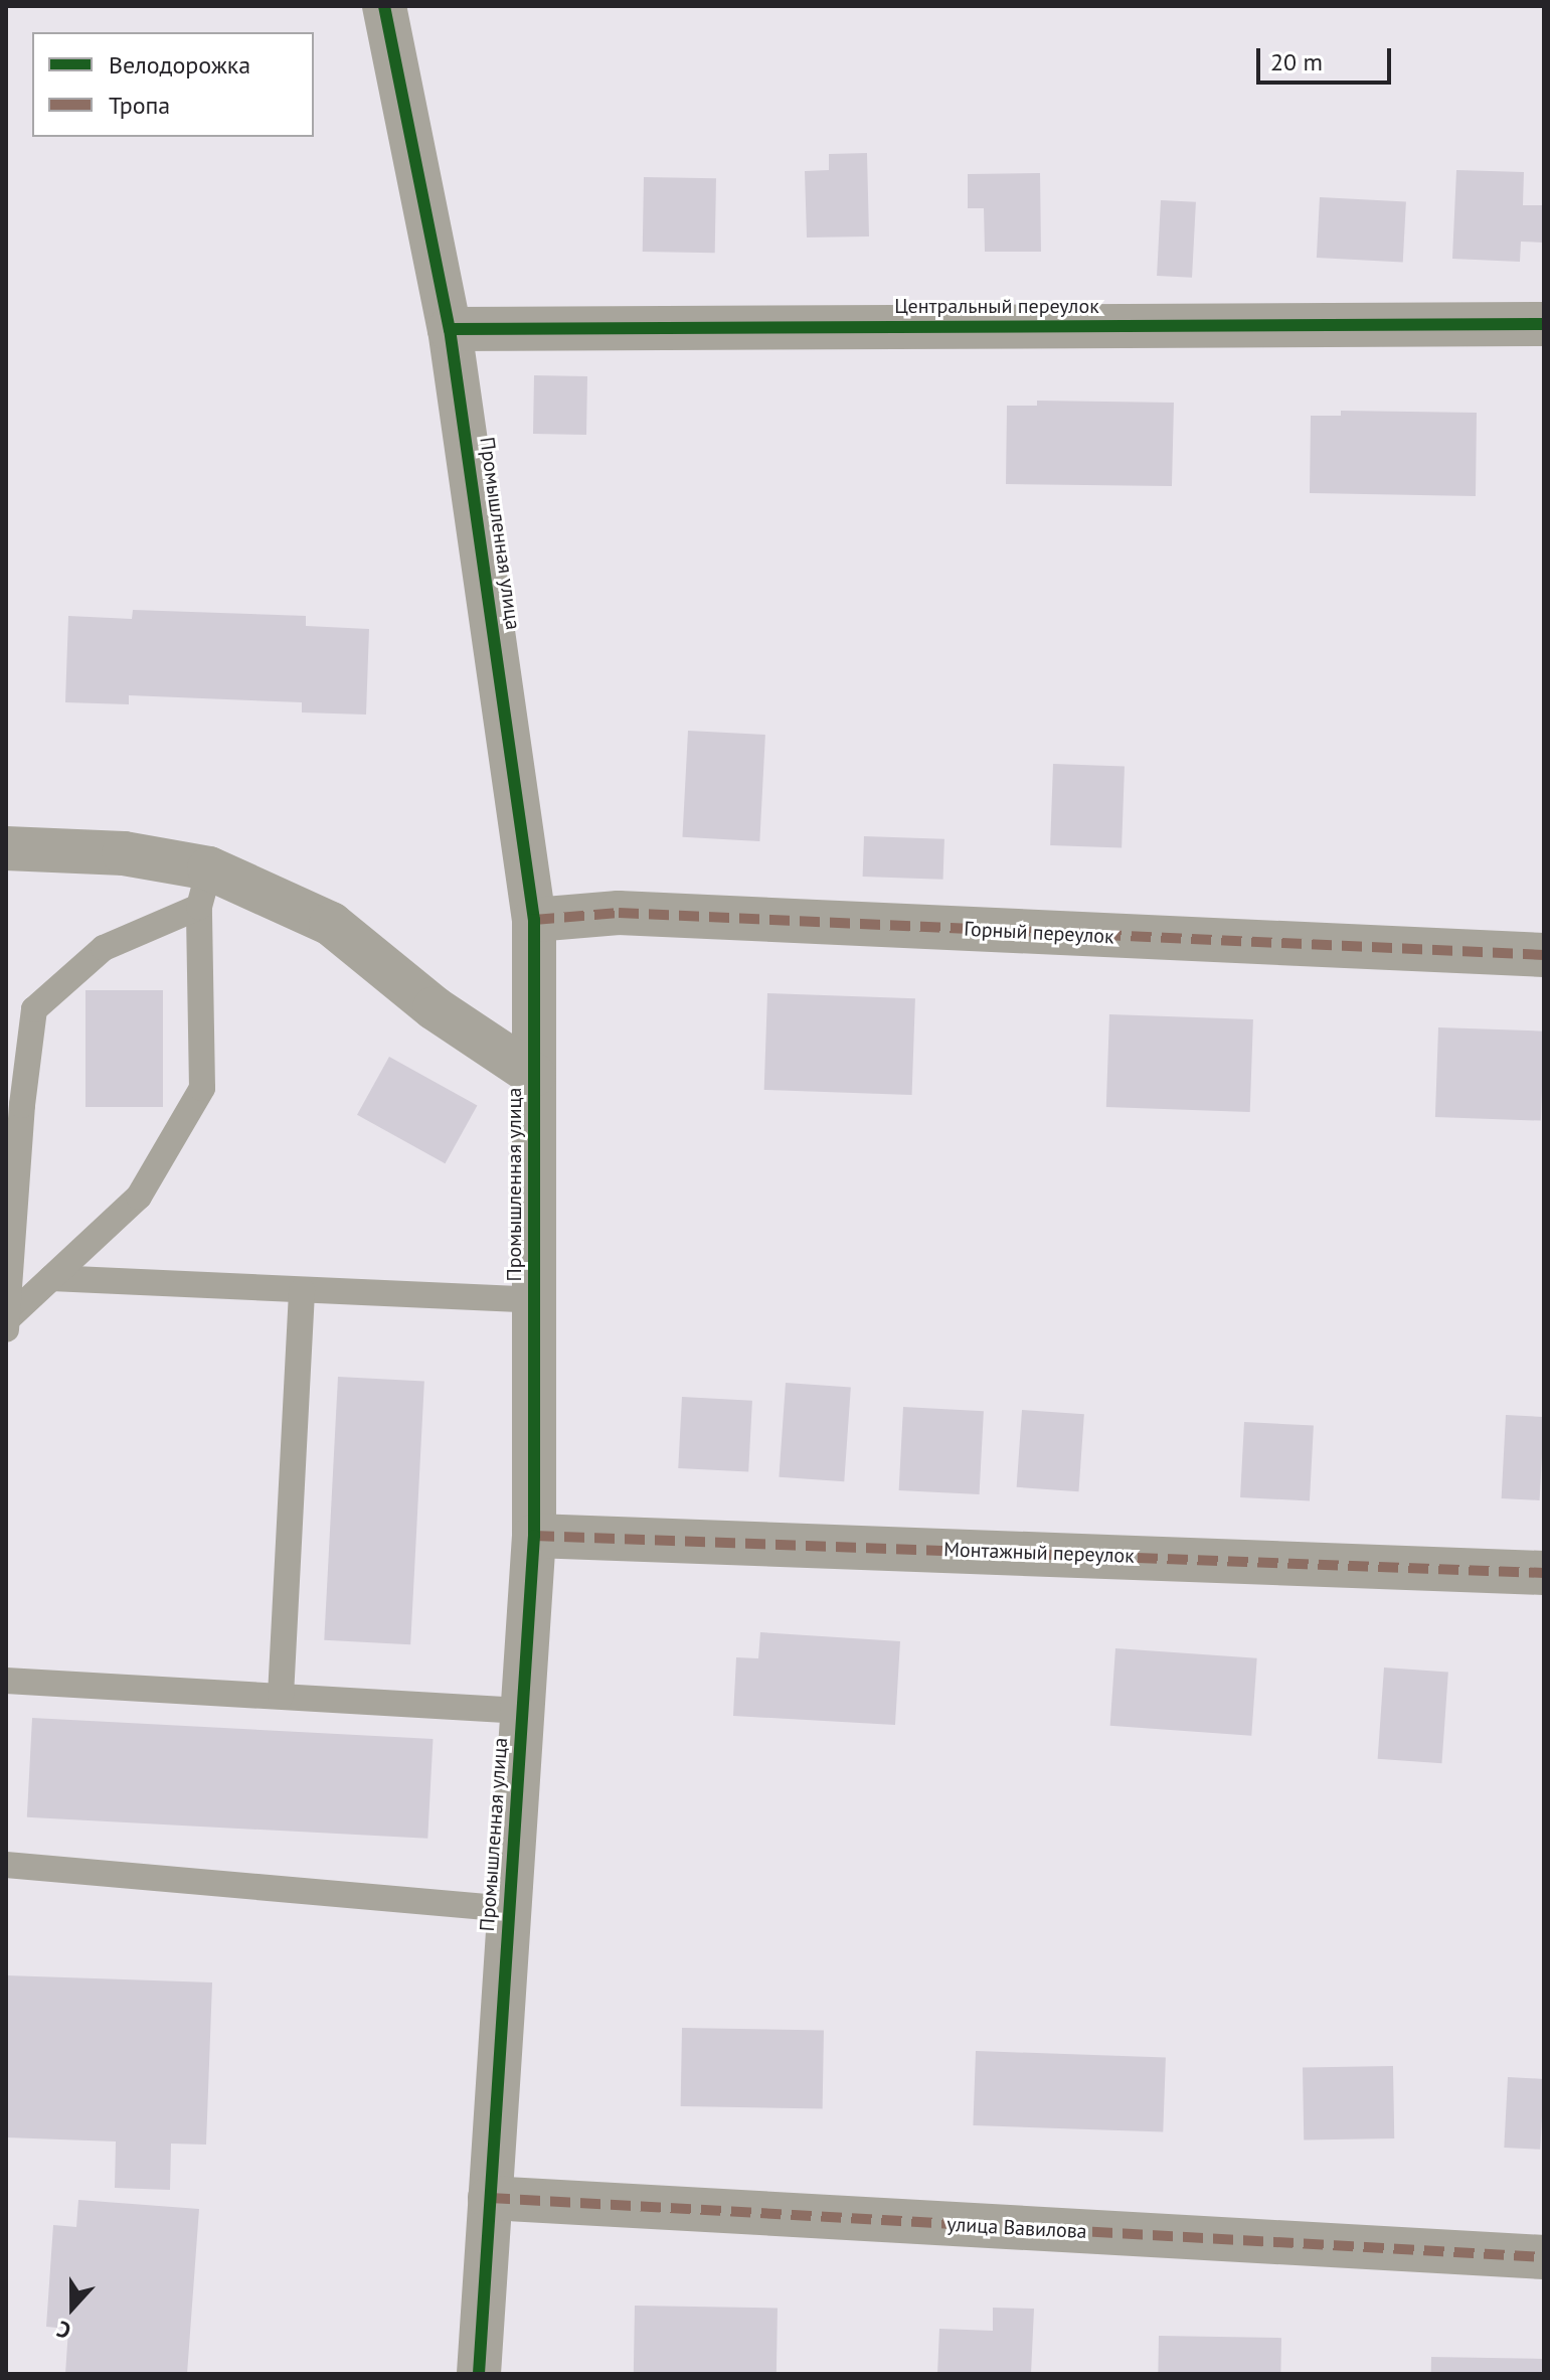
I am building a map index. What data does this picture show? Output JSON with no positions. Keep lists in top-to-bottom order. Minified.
{"streets":{"street":["Центральный переулок","Промышленная улица","Горный переулок","Монтажный переулок","улица Вавилова"]},"crossings":[["Центральный переулок","Промышленная улица"],["Промышленная улица","Горный переулок"],["Промышленная улица","Монтажный переулок"],["Промышленная улица","улица Вавилова"]],"legend":["Велодорожка","Тропа"],"scale_bar":"20 m","north":"bottom"}
